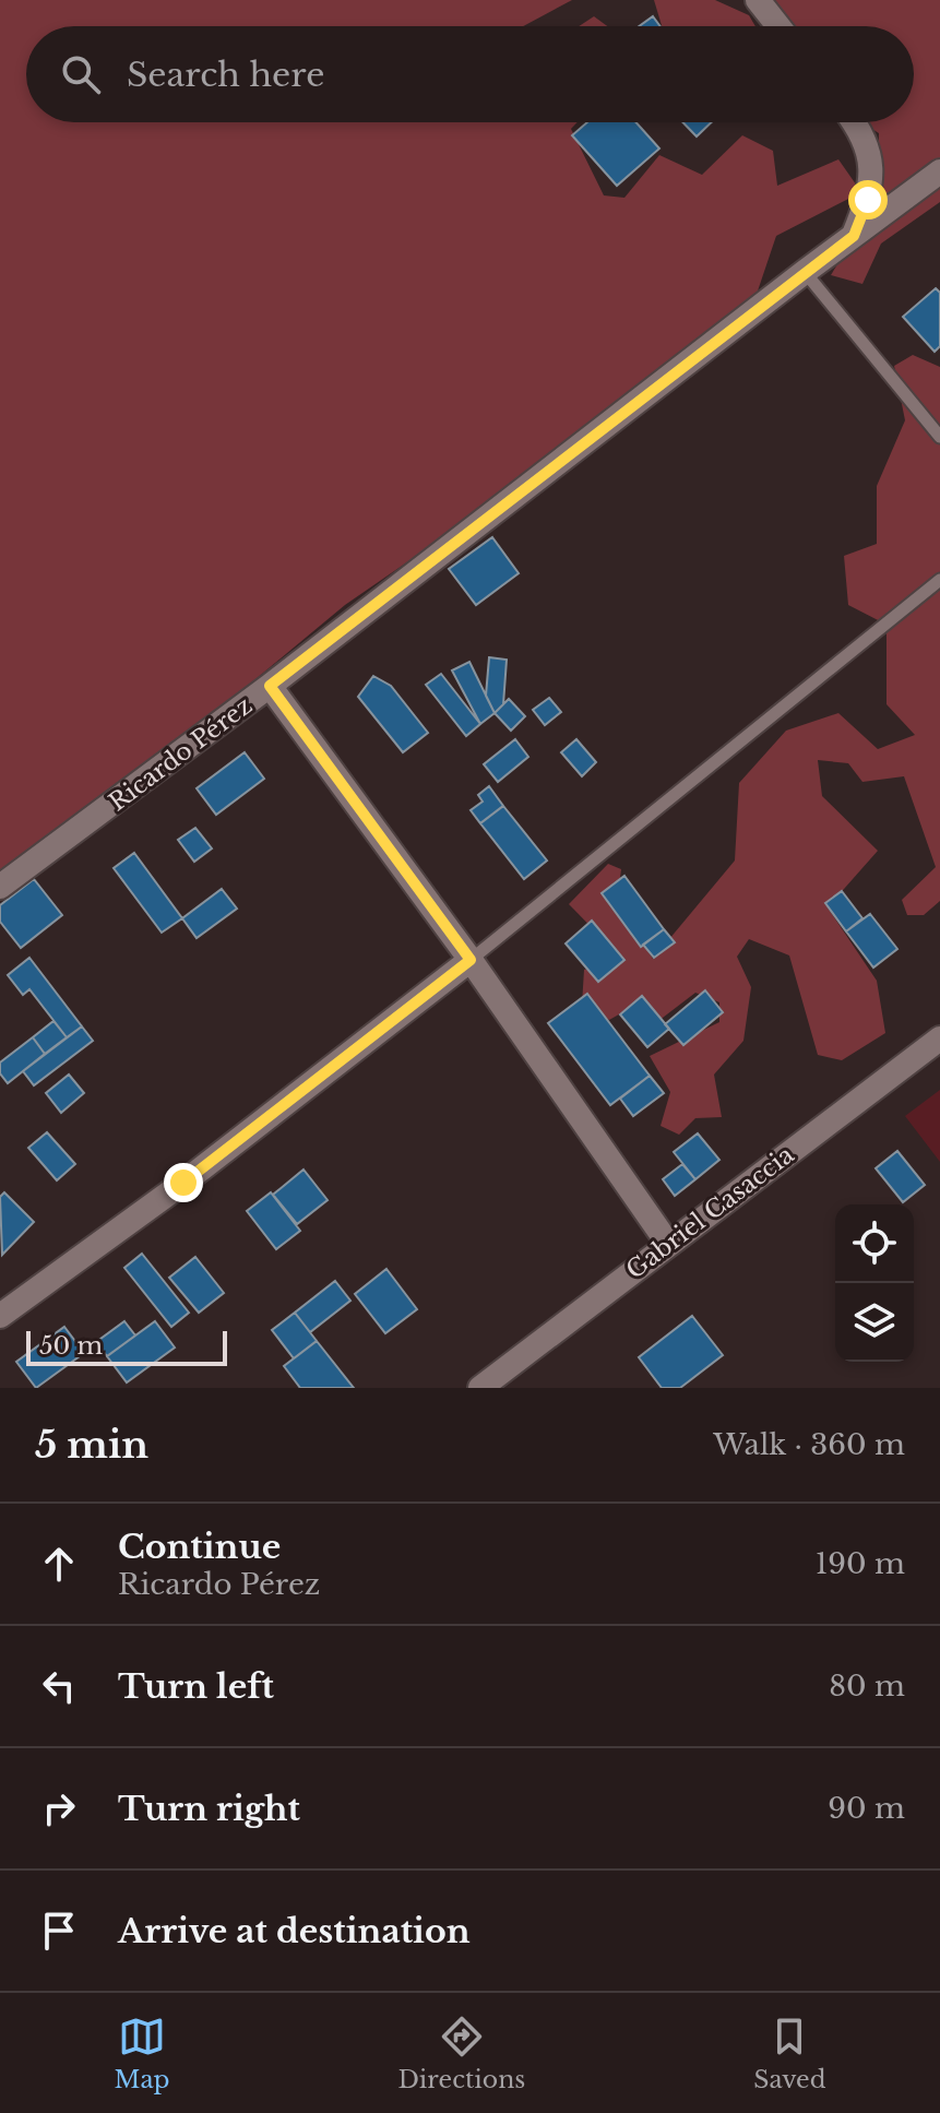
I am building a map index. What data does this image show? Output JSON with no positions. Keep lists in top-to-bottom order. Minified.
{"streets":{"street":["Ricardo Pérez","Gabriel Casaccia"]},"scale_bar":"50 m","page":{"search":"Search here","scale":"50 m","heading":["5 min","Walk · 360 m"],"list":[["Continue","Ricardo Pérez","190 m"],["Turn left","80 m"],["Turn right","90 m"],"Arrive at destination"],"nav":["Map","Directions","Saved"]}}
